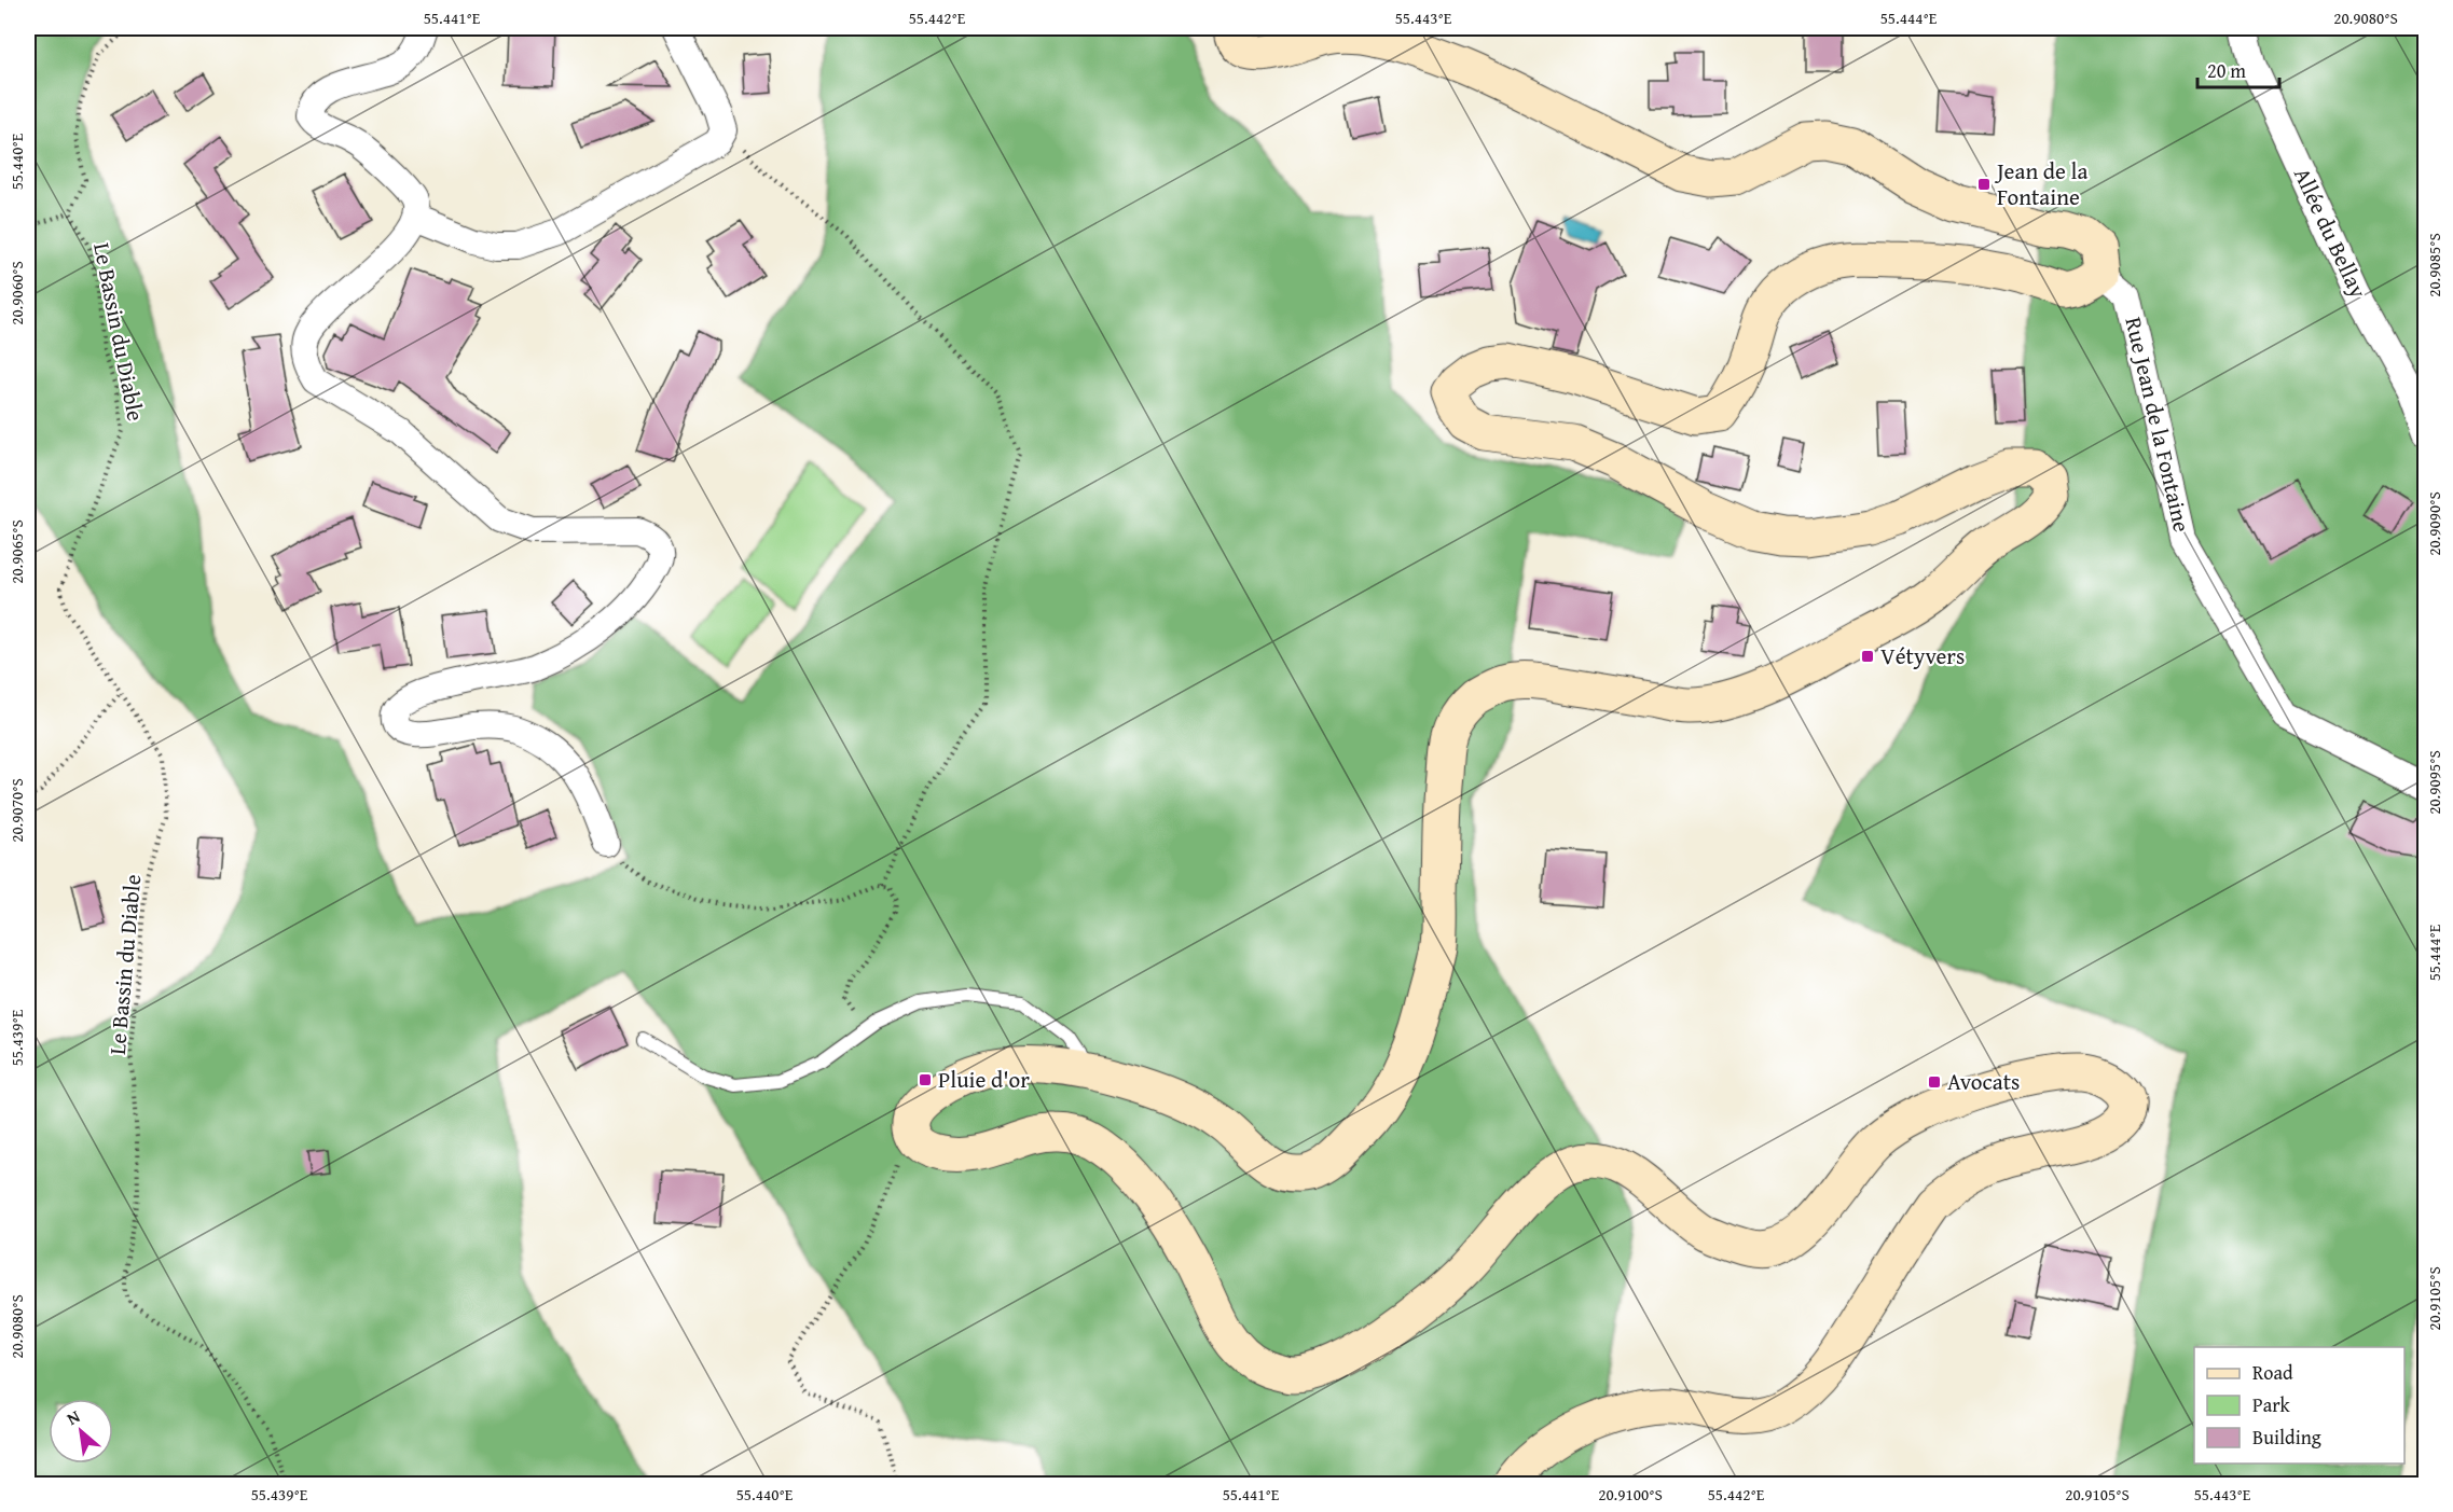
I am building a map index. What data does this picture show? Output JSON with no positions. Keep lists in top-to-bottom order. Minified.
{"streets":{"street":["Allée du Bellay","Rue Jean de la Fontaine"],"path":["Le Bassin du Diable"]},"places":{"transit":["Jean de la Fontaine","Vétyvers","Pluie d'or","Avocats"]},"legend":["Road","Park","Building"],"scale_bar":"20 m","north":"top left","coordinates":["55.441°E","55.442°E","55.443°E","55.444°E","20.9080°S","55.440°E","20.9085°S","20.9060°S","20.9090°S","20.9065°S","20.9095°S","20.9070°S","55.439°E","20.9105°S","20.9100°S"]}
